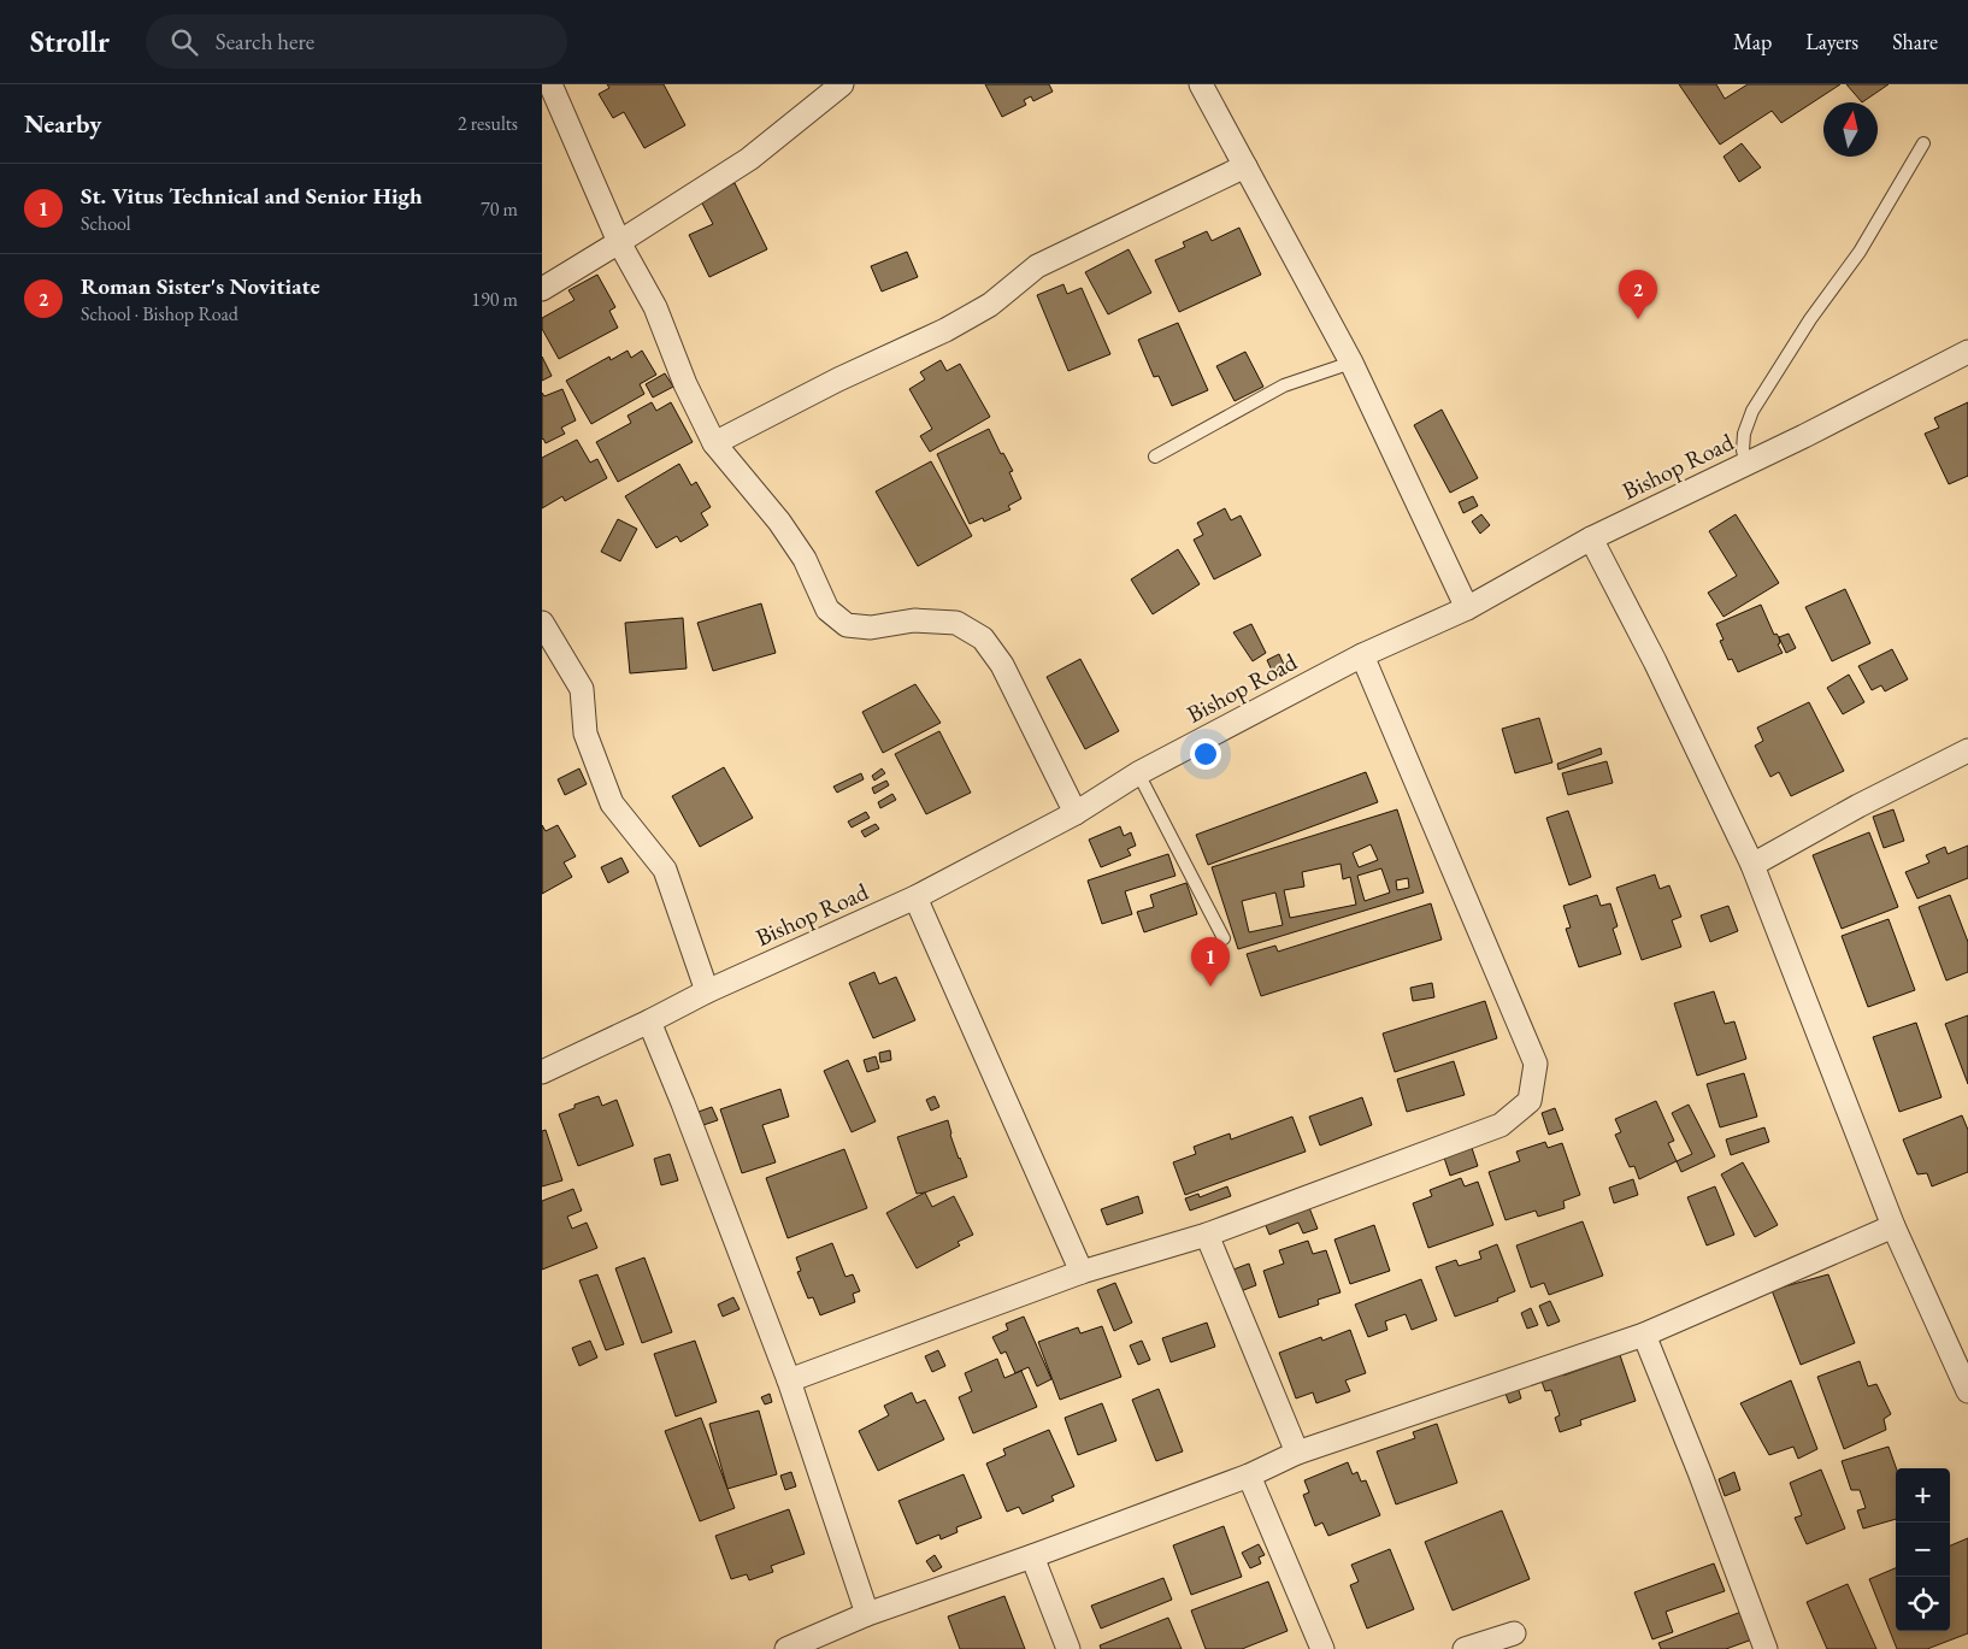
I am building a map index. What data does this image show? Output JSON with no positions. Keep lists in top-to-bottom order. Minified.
{"streets":{"street":["Bishop Road"]},"north":"top","page":{"header":"Strollr","search":"Search here","nav":["Map","Layers","Share"],"heading":["Nearby","2 results"],"list":[{"mark":"1","name":"St. Vitus Technical and Senior High","note":"School","value":"70 m"},{"mark":"2","name":"Roman Sister's Novitiate","note":"School · Bishop Road","value":"190 m"}],"pins":["2","1"],"map_buttons":["+","−"]}}
